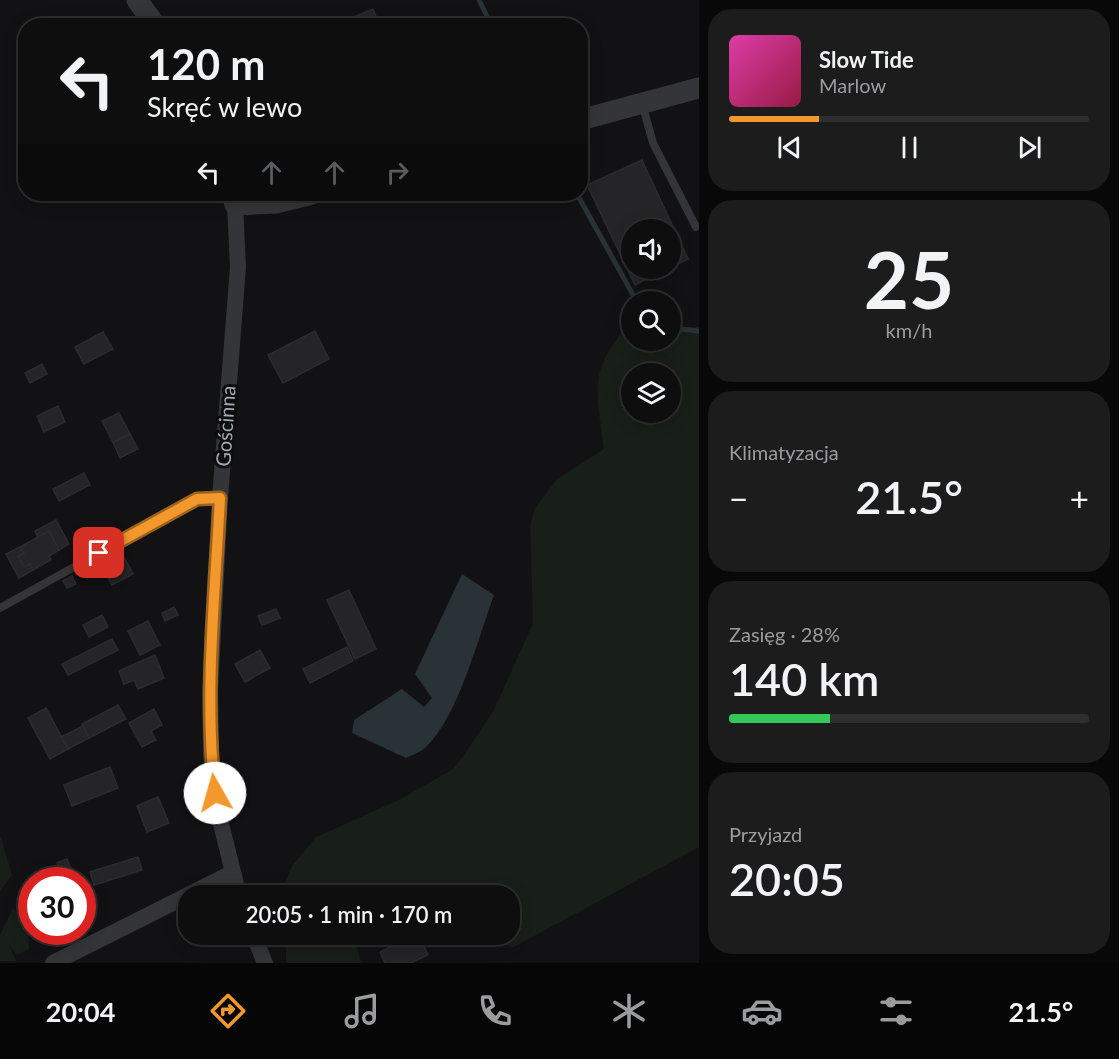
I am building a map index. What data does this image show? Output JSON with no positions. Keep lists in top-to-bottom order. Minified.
{"streets":{"street":["Gościnna"]},"page":{"turn":["120 m","Skręć w lewo"],"song":["Slow Tide","Marlow"],"tile":[["25","km/h"],"Klimatyzacja",["Zasięg · 28%","140 km"],["Przyjazd","20:05"]],"heat":["−","21.5°","+"],"limit":"30","trip":"20:05 · 1 min · 170 m","tabs":["20:04","21.5°"]}}
